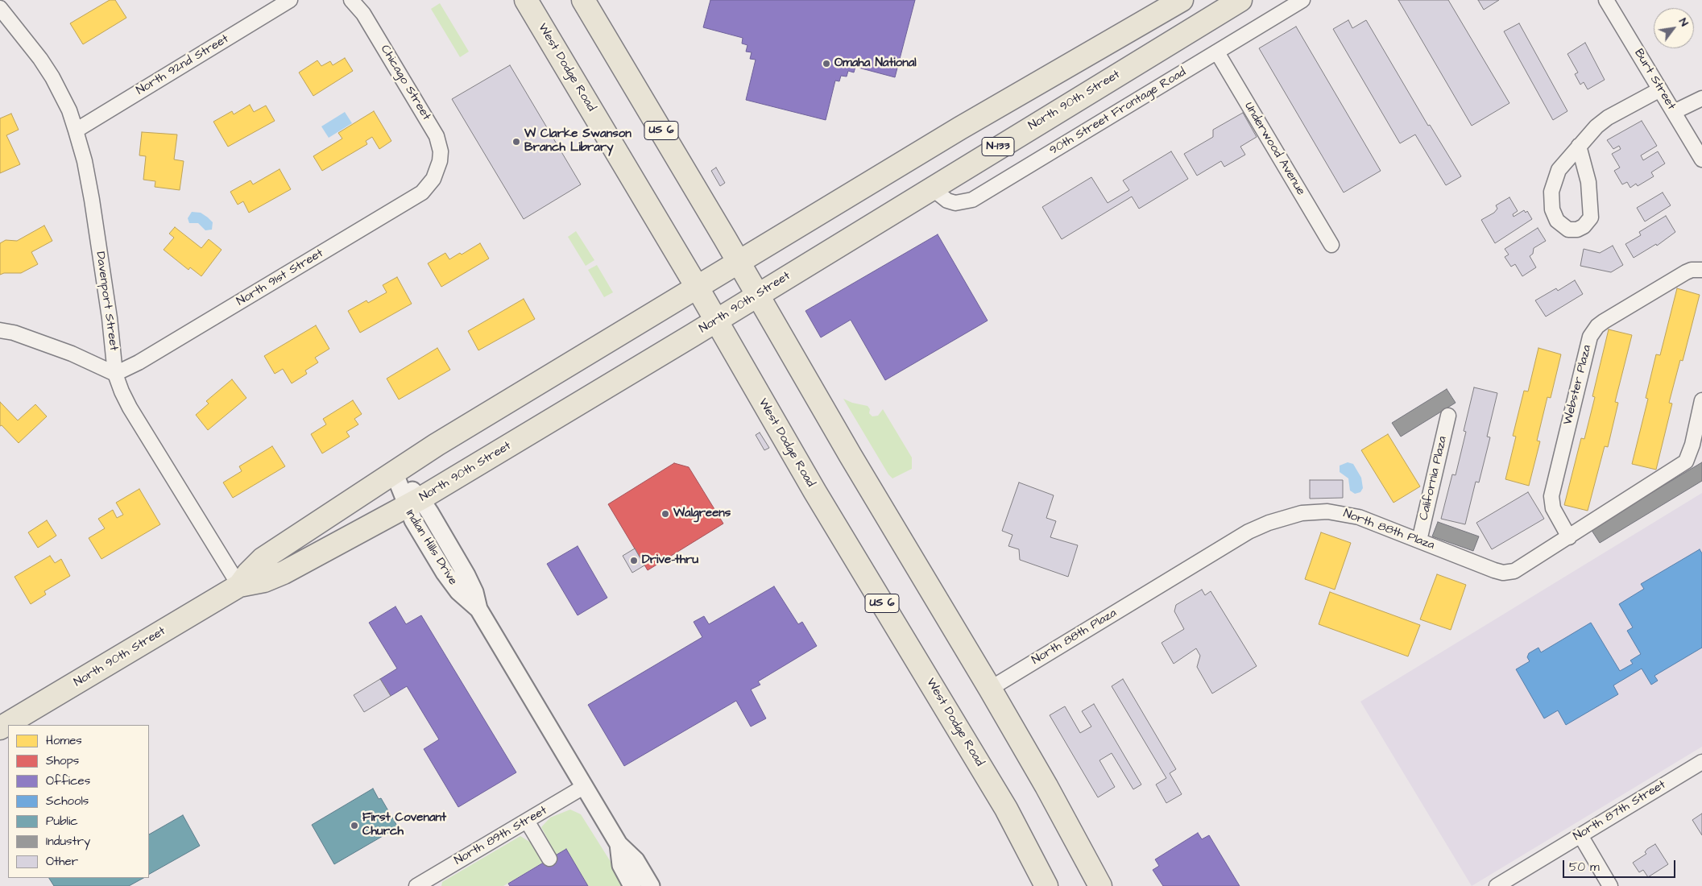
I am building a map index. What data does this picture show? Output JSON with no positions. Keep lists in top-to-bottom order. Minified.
{"streets":{"main road":["West Dodge Road","North 90th Street","US 6","N-133"],"street":["North 92nd Street","Burt Street","Chicago Street","90th Street Frontage Road","Underwood Avenue","North 91st Street","Davenport Street","Webster Plaza","California Plaza","North 88th Plaza","Indian Hills Drive","North 87th Street","North 89th Street"]},"crossings":[["North 92nd Street","Davenport Street"],["West Dodge Road","North 90th Street"],["Chicago Street","North 91st Street"],["North 90th Street","90th Street Frontage Road"],["North 90th Street","US 6"],["North 90th Street","Davenport Street"],["North 90th Street","Indian Hills Drive"],["90th Street Frontage Road","Underwood Avenue"],["US 6","North 88th Plaza"],["North 91st Street","Davenport Street"],["Webster Plaza","North 88th Plaza"],["California Plaza","North 88th Plaza"],["Indian Hills Drive","North 89th Street"]],"places":["Omaha National","W Clarke Swanson Branch Library","Walgreens","Drive-thru","First Covenant Church"],"legend":["Homes","Shops","Offices","Schools","Public","Industry","Other"],"scale_bar":"50 m","north":"top right"}
